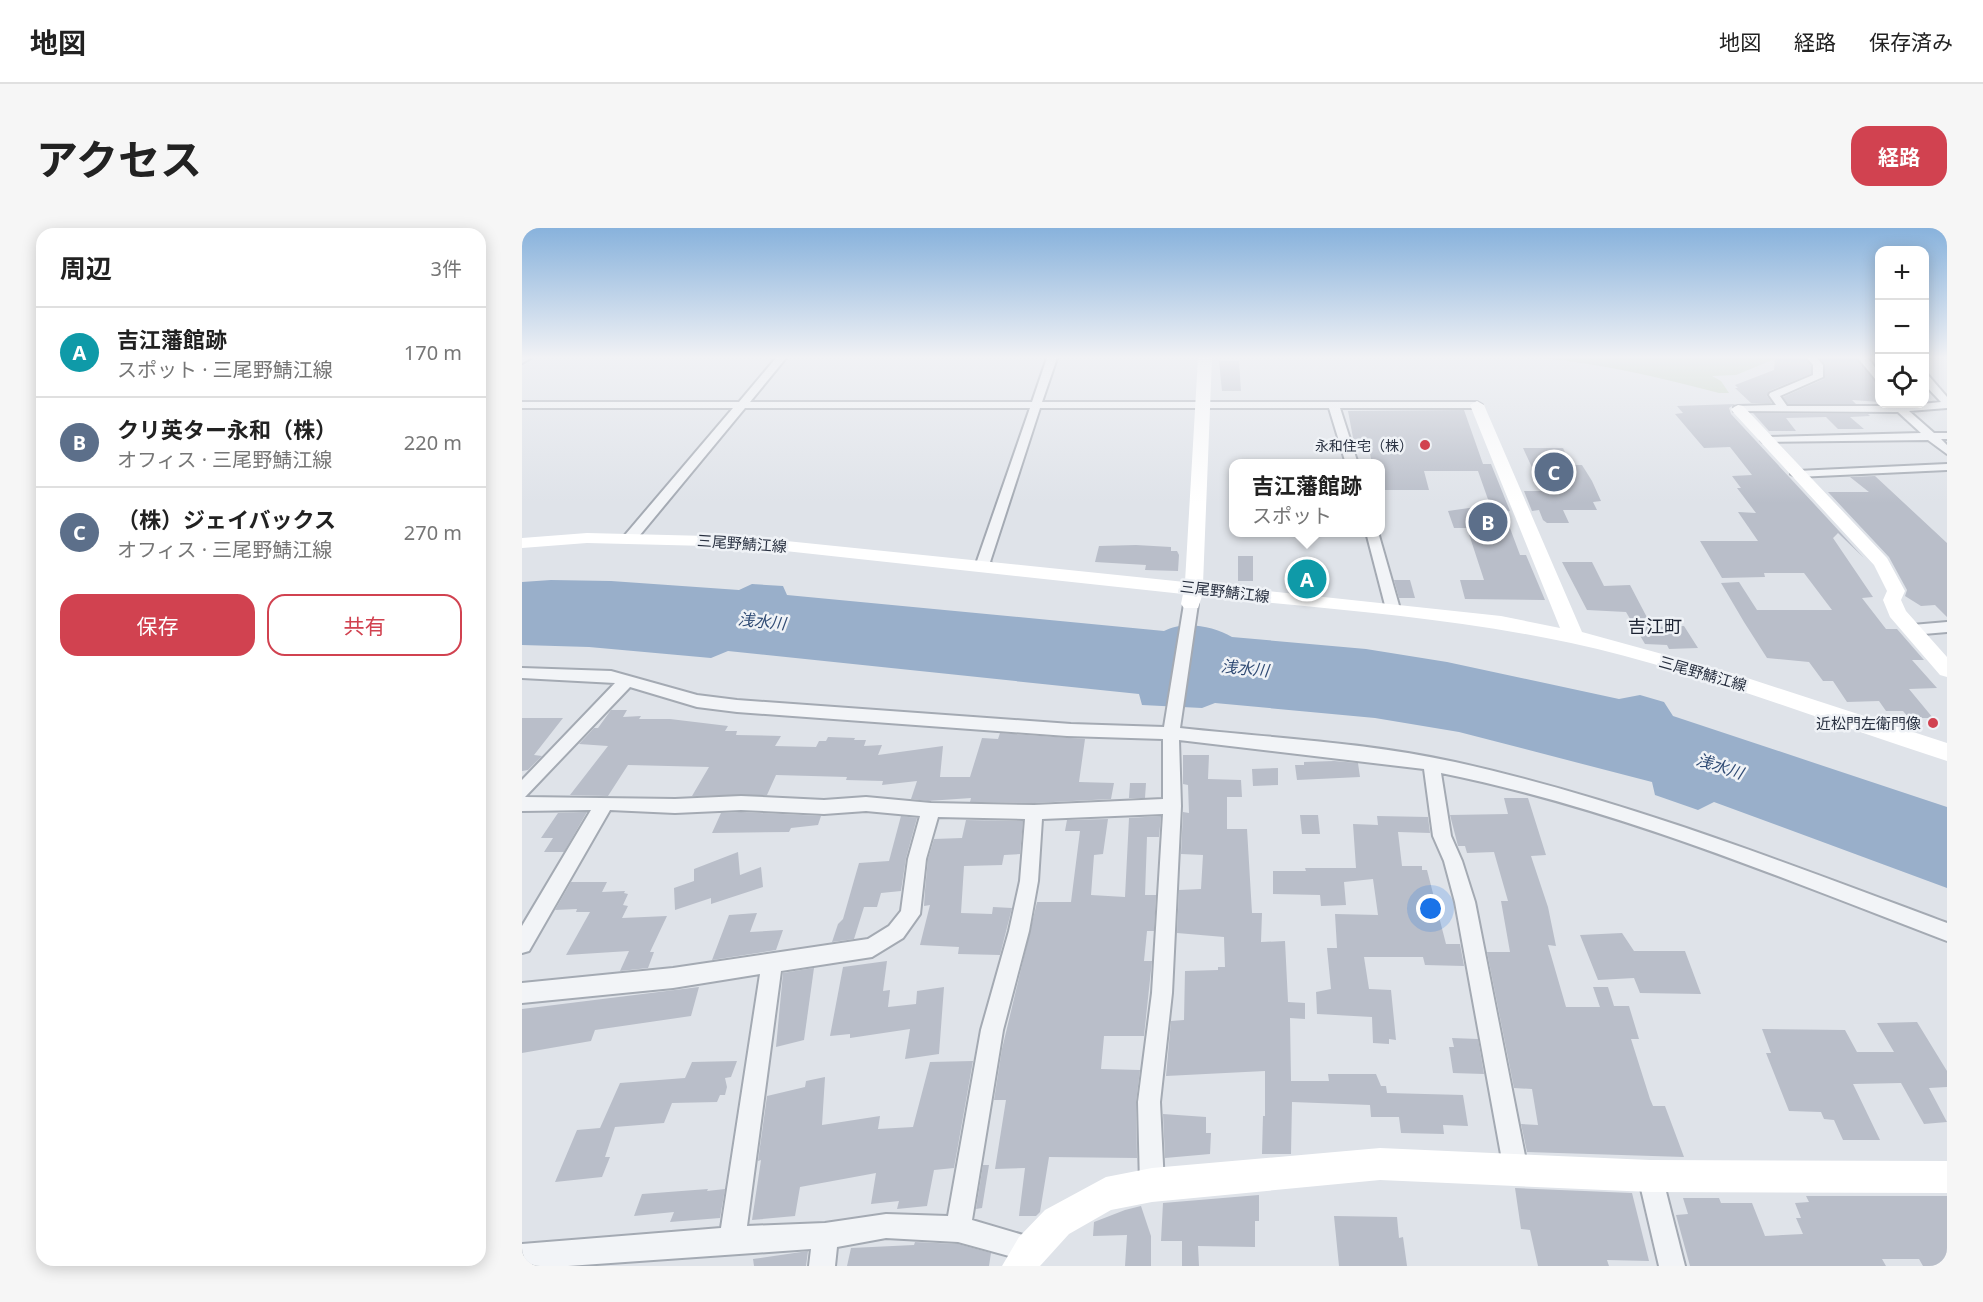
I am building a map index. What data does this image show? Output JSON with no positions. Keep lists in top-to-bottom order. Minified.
{"streets":{"street":["三尾野鯖江線"]},"districts":["吉江町"],"water":["浅水川"],"places":["永和住宅（株）","近松門左衛門像"],"page":{"header":"地図","nav":["地図","経路","保存済み"],"title":"アクセス","buttons":["経路",["保存","共有"]],"heading":["周辺","3件"],"map_buttons":["+","−"],"list":[{"mark":"A","name":"吉江藩館跡","note":"スポット · 三尾野鯖江線","value":"170 m"},{"mark":"B","name":"クリ英ター永和（株）","note":"オフィス · 三尾野鯖江線","value":"220 m"},{"mark":"C","name":"（株）ジェイバックス","note":"オフィス · 三尾野鯖江線","value":"270 m"}],"pins":["C","B","A"],"popup":["吉江藩館跡","スポット"]}}
